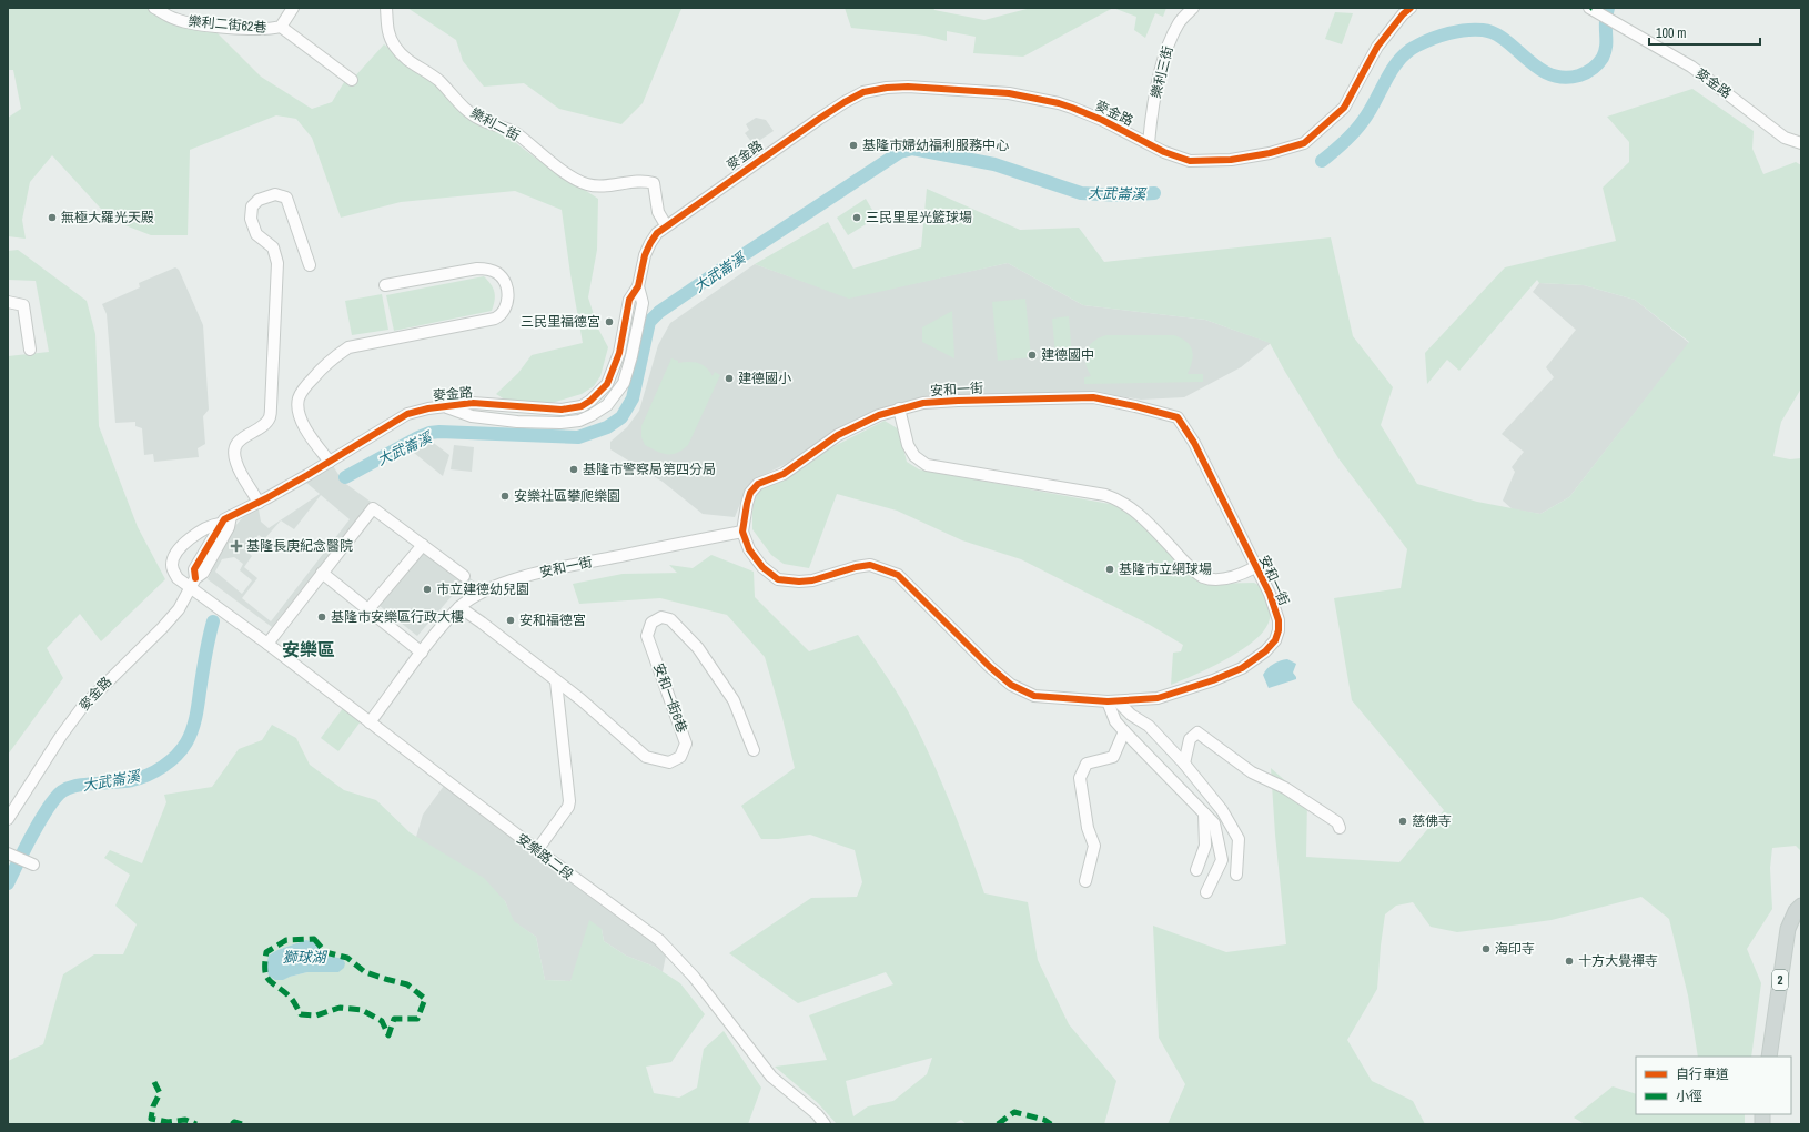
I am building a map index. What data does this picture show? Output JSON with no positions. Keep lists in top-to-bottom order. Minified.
{"streets":{"main road":["2"],"street":["樂利二街62巷","樂利三街","麥金路","樂利二街","安和一街","安和一街6巷","安樂路二段"]},"crossings":[["樂利三街","麥金路"],["麥金路","樂利二街"],["麥金路","安樂路二段"],["安和一街","安和一街6巷"],["安和一街","安樂路二段"]],"districts":["安樂區"],"water":["大武崙溪","獅球湖"],"places":{"other":["基隆市婦幼福利服務中心","無極大羅光天殿","三民里星光籃球場","三民里福德宮","建德國中","建德國小","基隆市警察局第四分局","安樂社區攀爬樂園","基隆市立網球場","市立建德幼兒園","基隆市安樂區行政大樓","安和福德宮","慈佛寺","海印寺","十方大覺禪寺"],"health":["基隆長庚紀念醫院"]},"legend":["自行車道","小徑"],"scale_bar":"100 m"}
